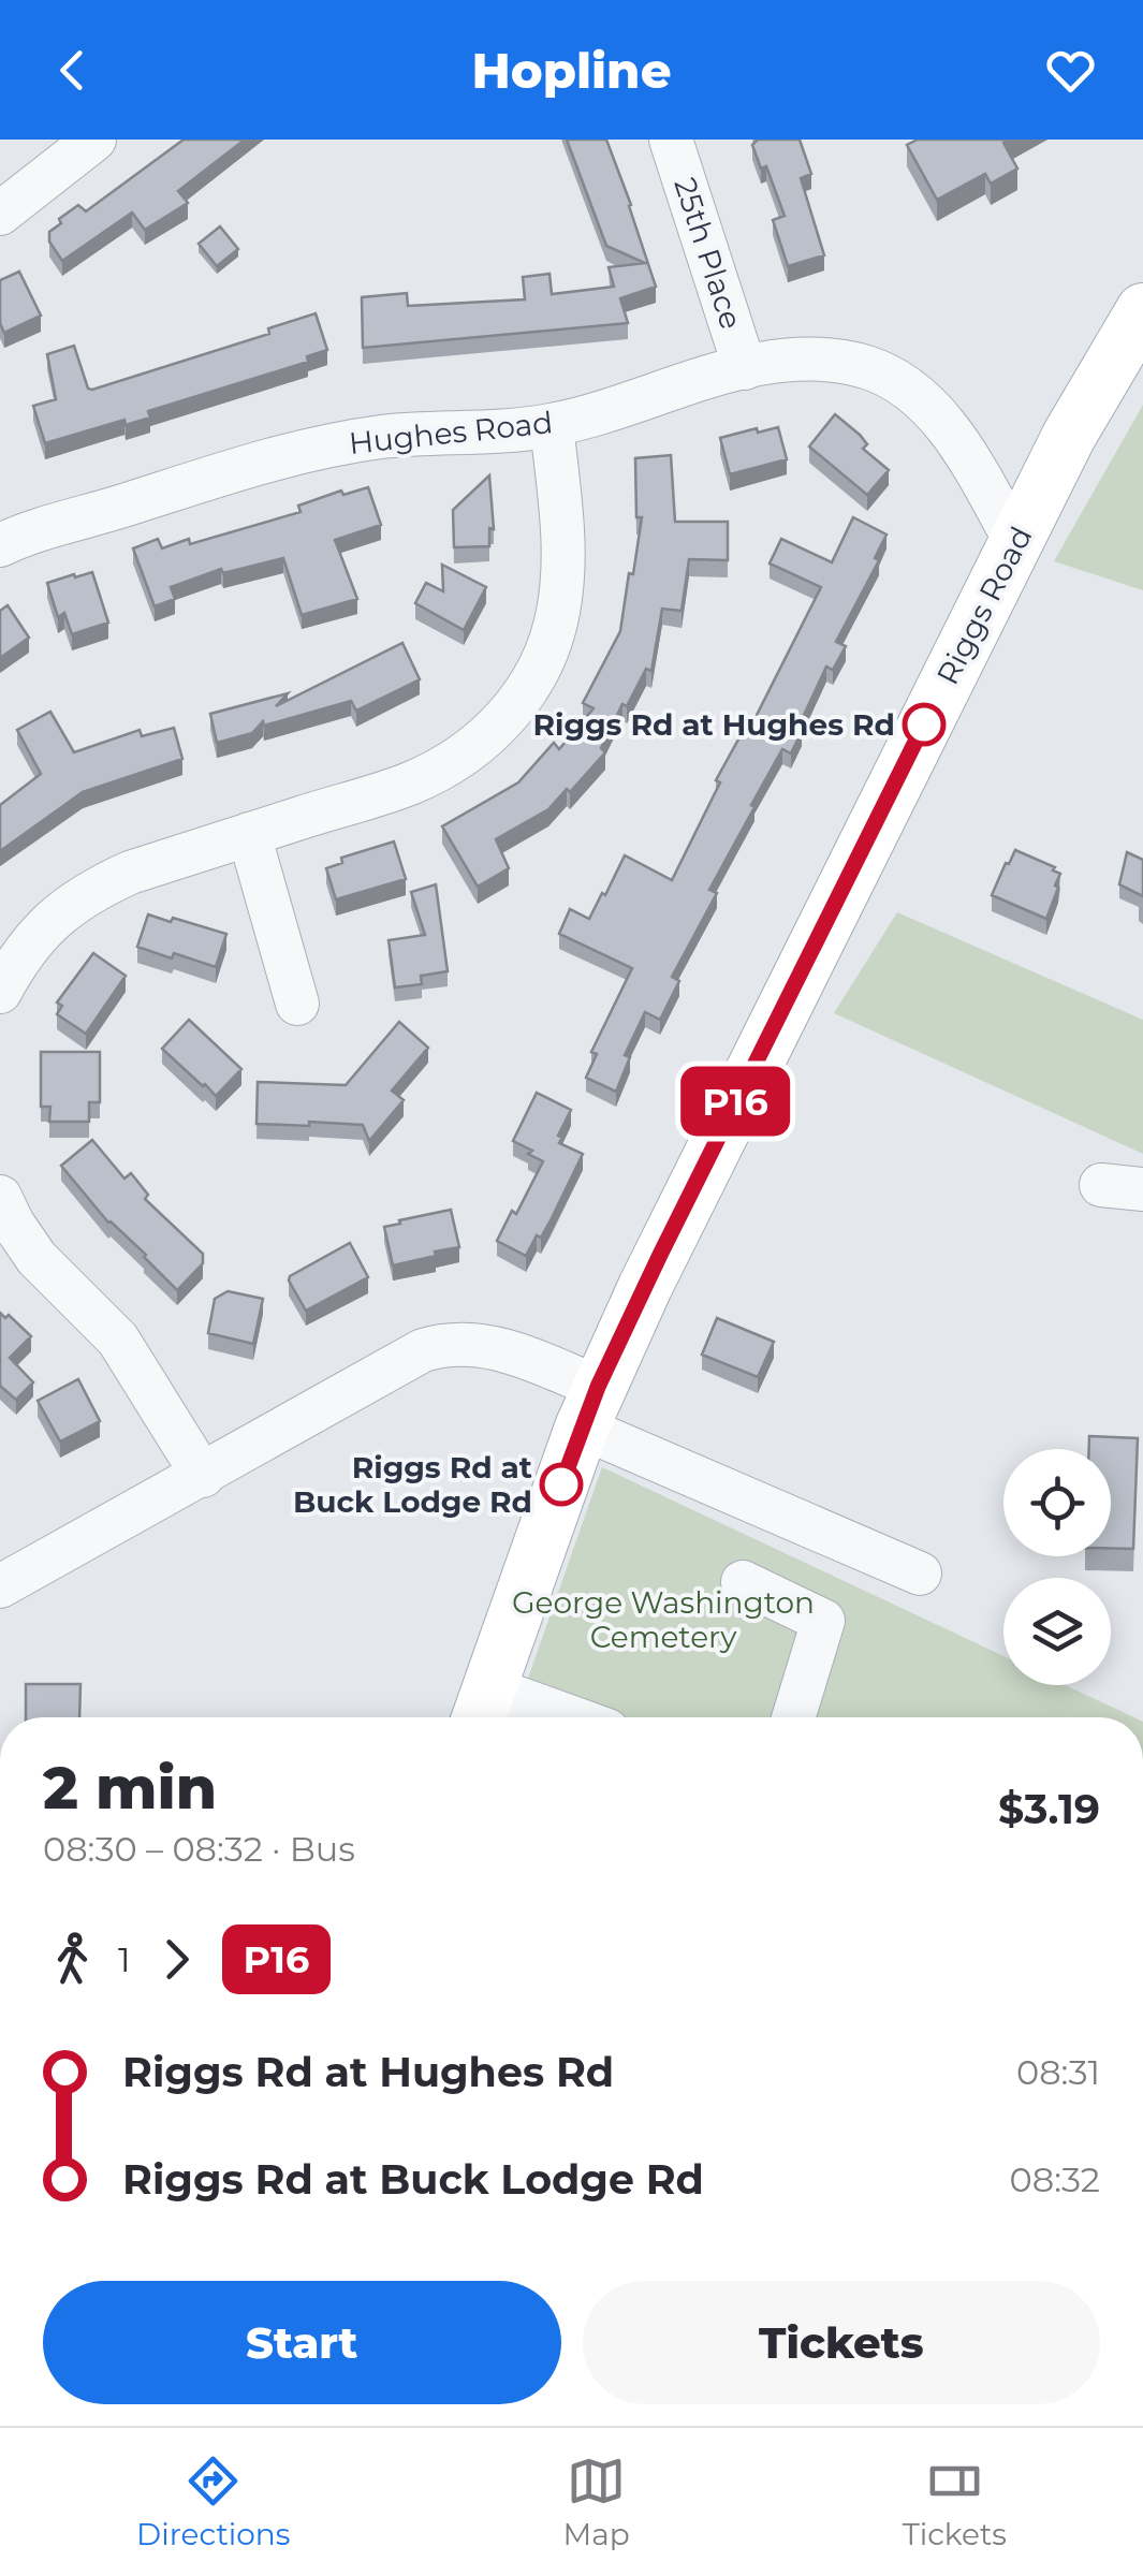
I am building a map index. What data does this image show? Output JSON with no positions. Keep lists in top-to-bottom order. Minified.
{"streets":{"main road":["Riggs Road"],"street":["25th Place","Hughes Road"]},"crossings":[["25th Place","Hughes Road"],["Hughes Road","Riggs Road"]],"parks":["George Washington Cemetery"],"places":["Riggs Rd at Hughes Rd","Riggs Rd at Buck Lodge Rd"],"lines":["bus line P16"],"page":{"header":"Hopline","on_map":"P16","heading":["2 min","08:30 – 08:32 · Bus","$3.19"],"legs":["1","P16"],"list":[{"name":"Riggs Rd at Hughes Rd","value":"08:31"},{"name":"Riggs Rd at Buck Lodge Rd","value":"08:32"}],"buttons":["Start","Tickets"],"tabs":["Directions","Map","Tickets"]}}
